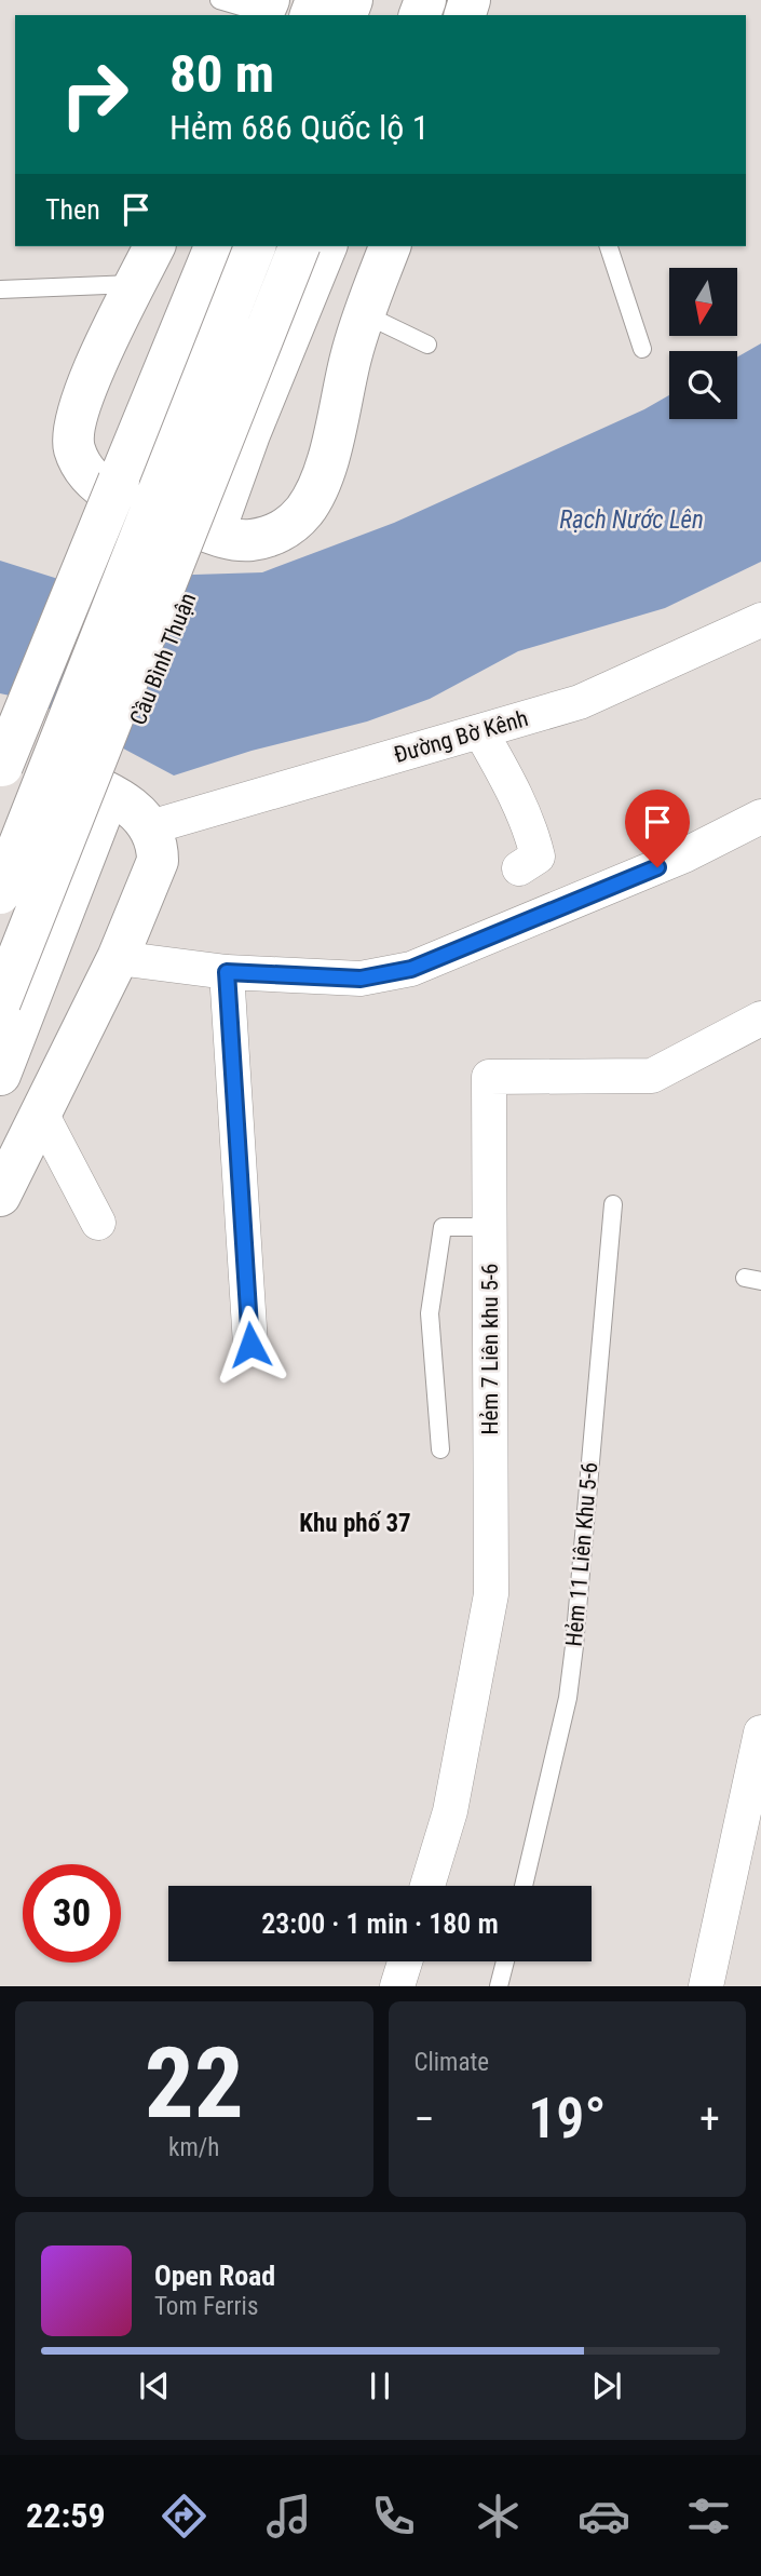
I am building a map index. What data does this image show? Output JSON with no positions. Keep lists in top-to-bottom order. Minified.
{"streets":{"highway":["Cầu Bình Thuận"],"street":["Đường Bờ Kênh","Hẻm 7 Liên khu 5-6"],"lane":["Hẻm 11 Liên Khu 5-6"]},"districts":["Khu phố 37"],"water":["Rạch Nước Lên"],"north":"bottom","page":{"turn":["80 m","Hẻm 686 Quốc lộ 1"],"then":"Then","limit":"30","trip":"23:00 · 1 min · 180 m","tile":[["22","km/h"],"Climate"],"heat":["−","19°","+"],"song":["Open Road","Tom Ferris"],"tabs":"22:59"}}
